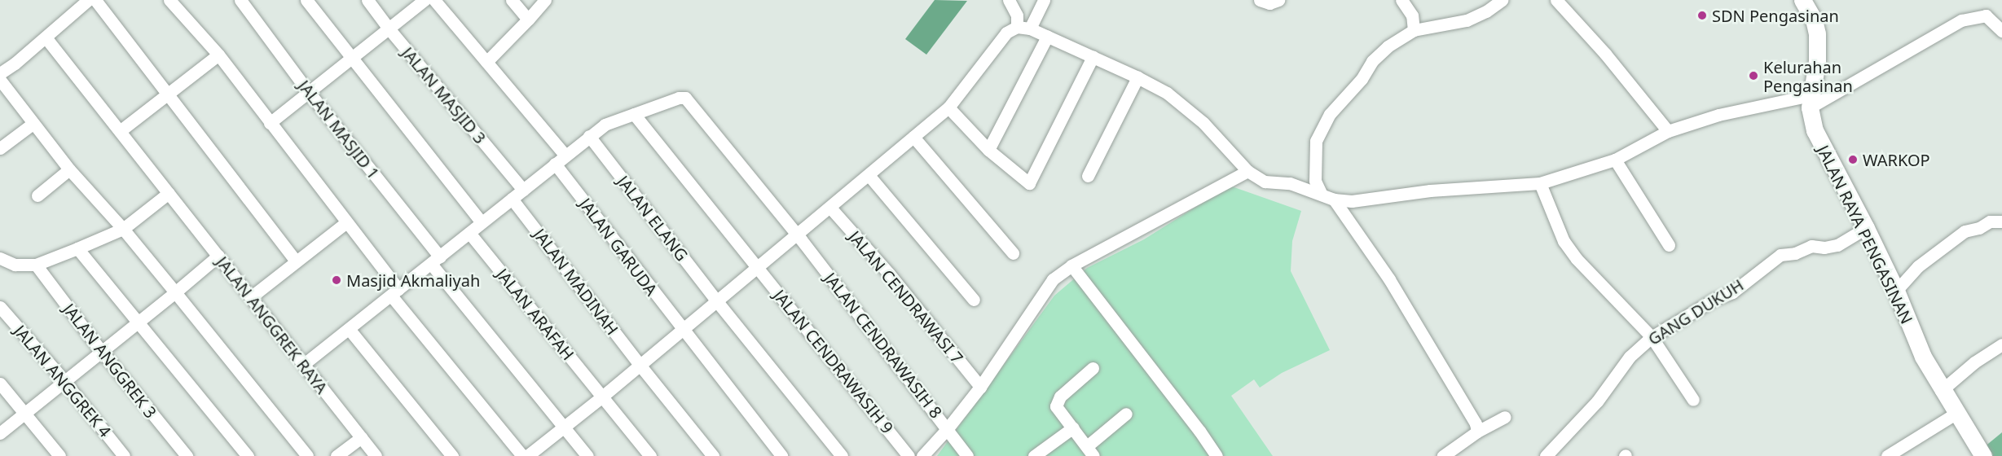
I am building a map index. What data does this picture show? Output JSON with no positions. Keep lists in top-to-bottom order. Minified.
{"streets":{"main road":["JALAN RAYA PENGASINAN"],"street":["JALAN MASJID 3","JALAN MASJID 1","JALAN ELANG","JALAN GARUDA","JALAN MADINAH","JALAN CENDRAWASI 7","GANG DUKUH","JALAN ARAFAH","JALAN ANGGREK RAYA","JALAN CENDRAWASIH 8","JALAN ANGGREK 3","JALAN CENDRAWASIH 9","JALAN ANGGREK 4"]},"crossings":[["JALAN RAYA PENGASINAN","GANG DUKUH"],["JALAN CENDRAWASIH 8","JALAN CENDRAWASIH 9"]],"places":["SDN Pengasinan","Kelurahan Pengasinan","WARKOP","Masjid Akmaliyah"]}
